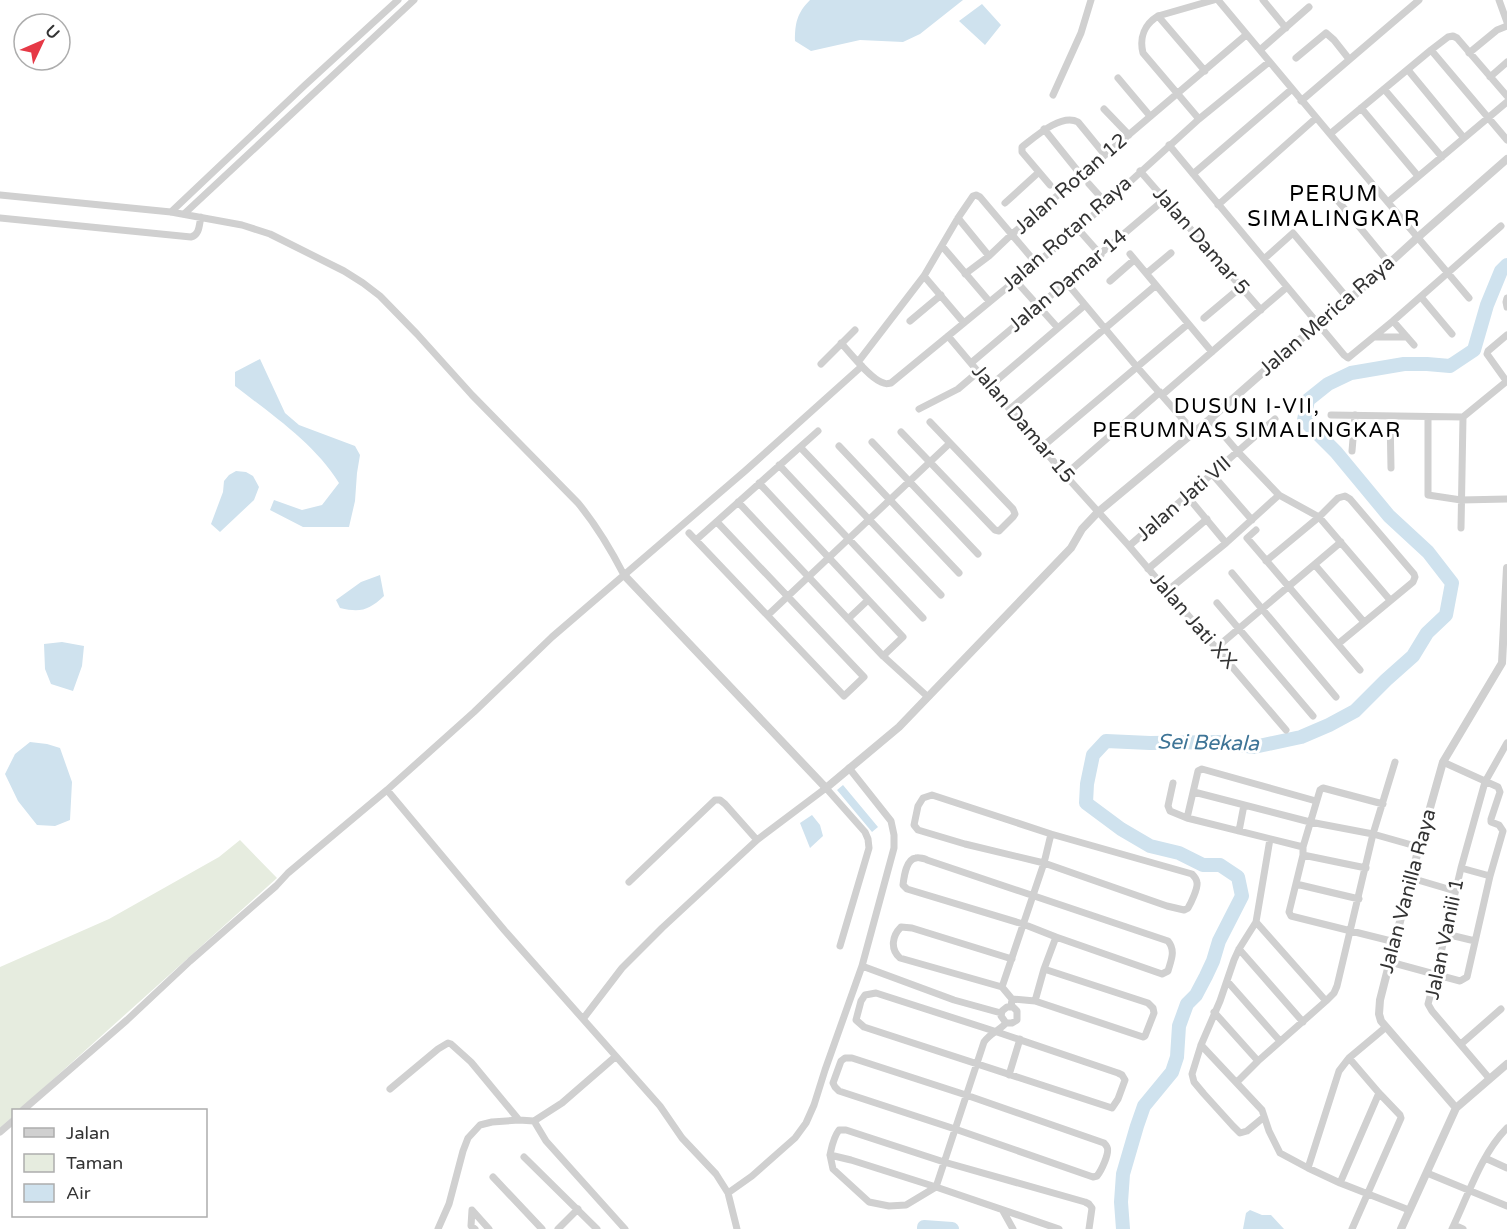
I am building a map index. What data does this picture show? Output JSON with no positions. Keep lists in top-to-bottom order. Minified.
{"streets":{"street":["Jalan Rotan 12","Jalan Rotan Raya","Jalan Damar 5","Jalan Damar 14","Jalan Merica Raya","Jalan Damar 15","Jalan Jati VII","Jalan Jati XX","Jalan Vanilla Raya","Jalan Vanili 1"]},"crossings":[["Jalan Rotan Raya","Jalan Damar 5"],["Jalan Rotan Raya","Jalan Damar 15"],["Jalan Damar 5","Jalan Damar 14"],["Jalan Damar 14","Jalan Damar 15"],["Jalan Merica Raya","Jalan Damar 15"],["Jalan Merica Raya","Jalan Jati XX"],["Jalan Damar 15","Jalan Jati XX"],["Jalan Jati VII","Jalan Jati XX"]],"districts":["PERUM SIMALINGKAR","DUSUN I-VII, PERUMNAS SIMALINGKAR"],"water":["Sei Bekala"],"legend":["Jalan","Taman","Air"],"north":"top right"}
